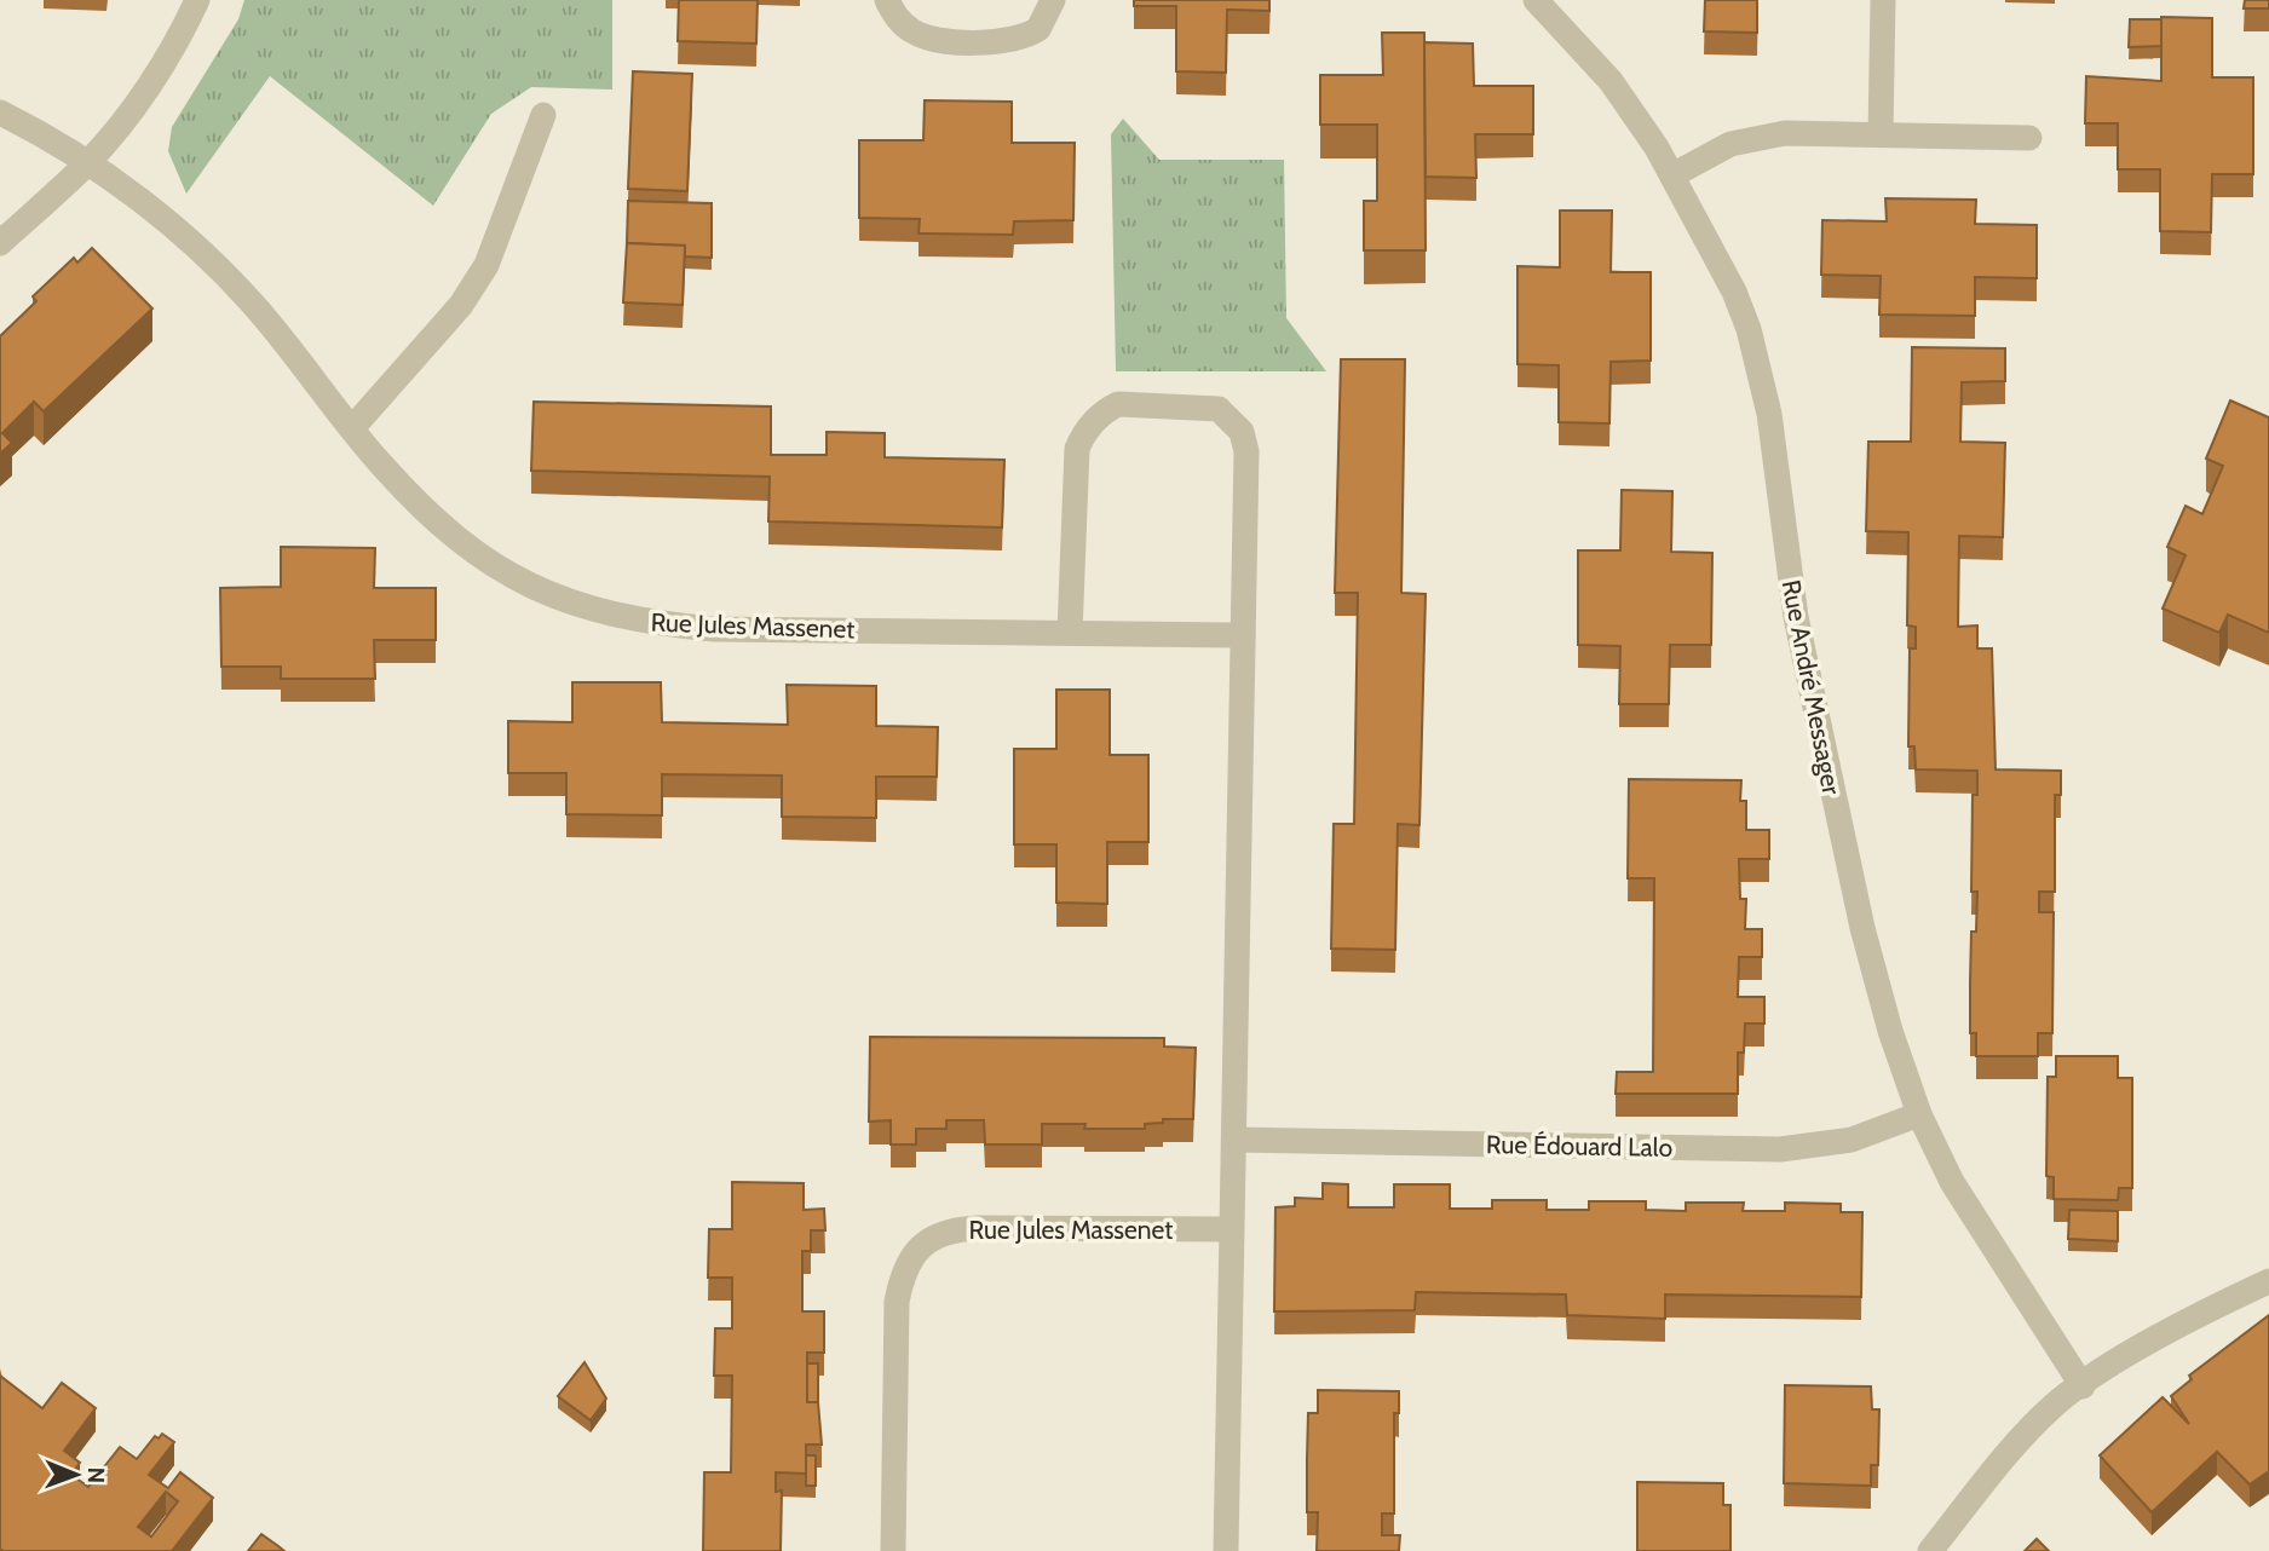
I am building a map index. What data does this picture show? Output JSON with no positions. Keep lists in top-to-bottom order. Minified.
{"streets":{"street":["Rue Jules Massenet","Rue André Messager","Rue Édouard Lalo"]},"crossings":[["Rue André Messager","Rue Édouard Lalo"]],"north":"right"}
